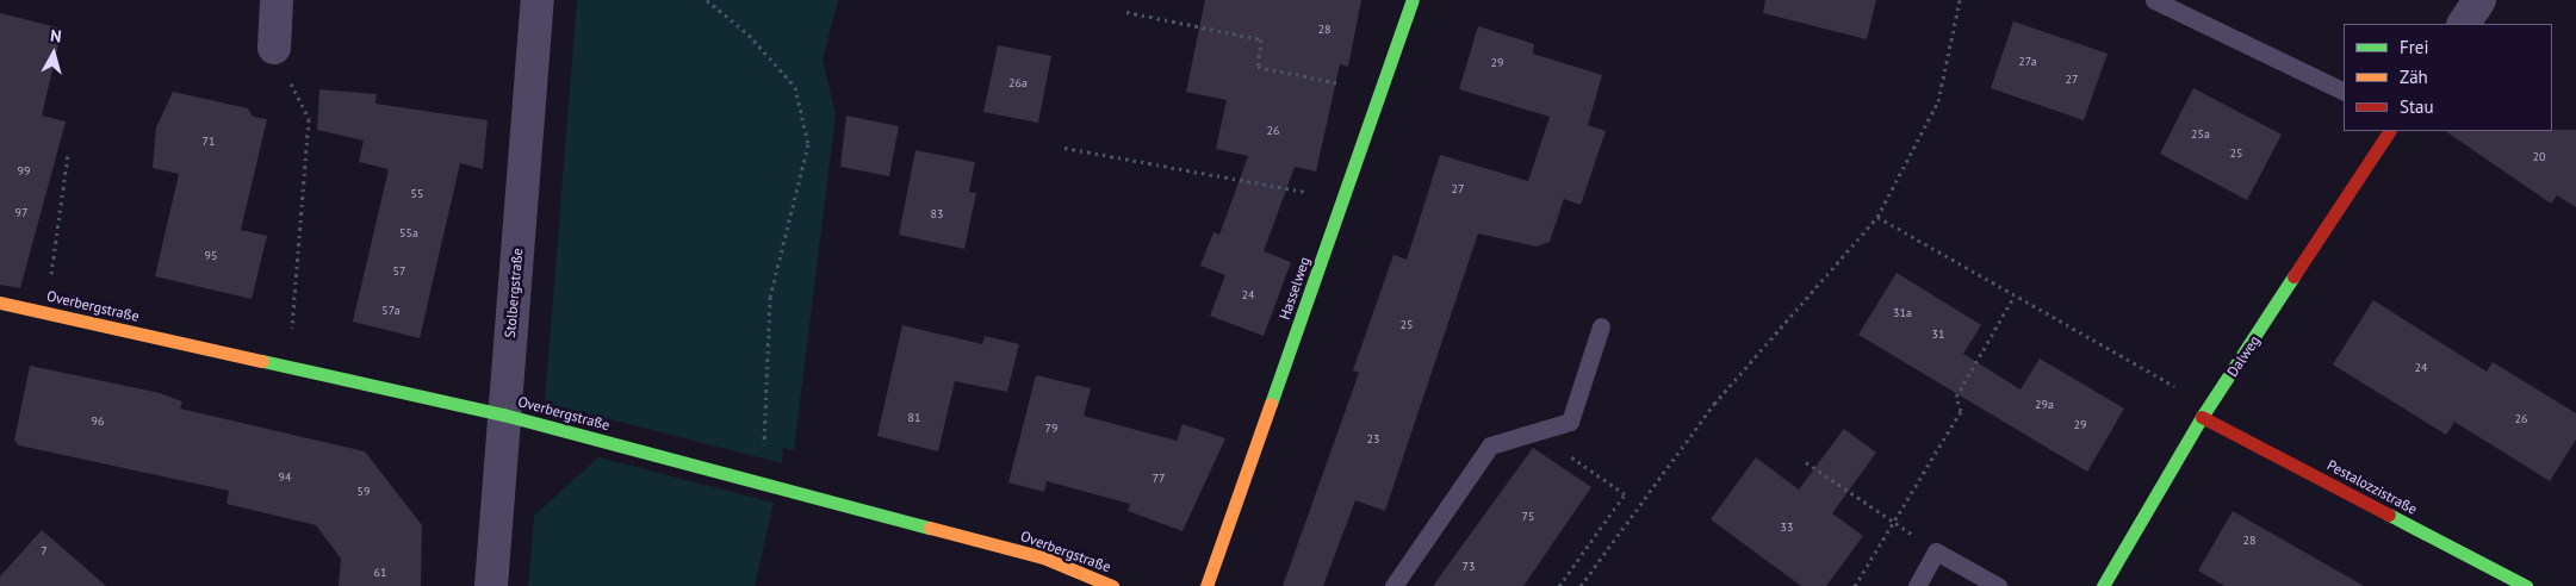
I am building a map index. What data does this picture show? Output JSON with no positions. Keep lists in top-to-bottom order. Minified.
{"streets":{"street":["Hasselweg","Stolbergstraße","Overbergstraße","Dalweg","Pestalozzistraße"]},"crossings":[["Stolbergstraße","Overbergstraße"],["Dalweg","Pestalozzistraße"]],"house_numbers":["28","27a","29","27","26a","26","25a","71","25","20","99","27","55","97","83","55a","95","57","24","57a","31a","25","31","24","29a","81","26","96","29","79","23","94","77","59","75","33","28","7","73","61"],"legend":["Frei","Zäh","Stau"],"north":"top"}
